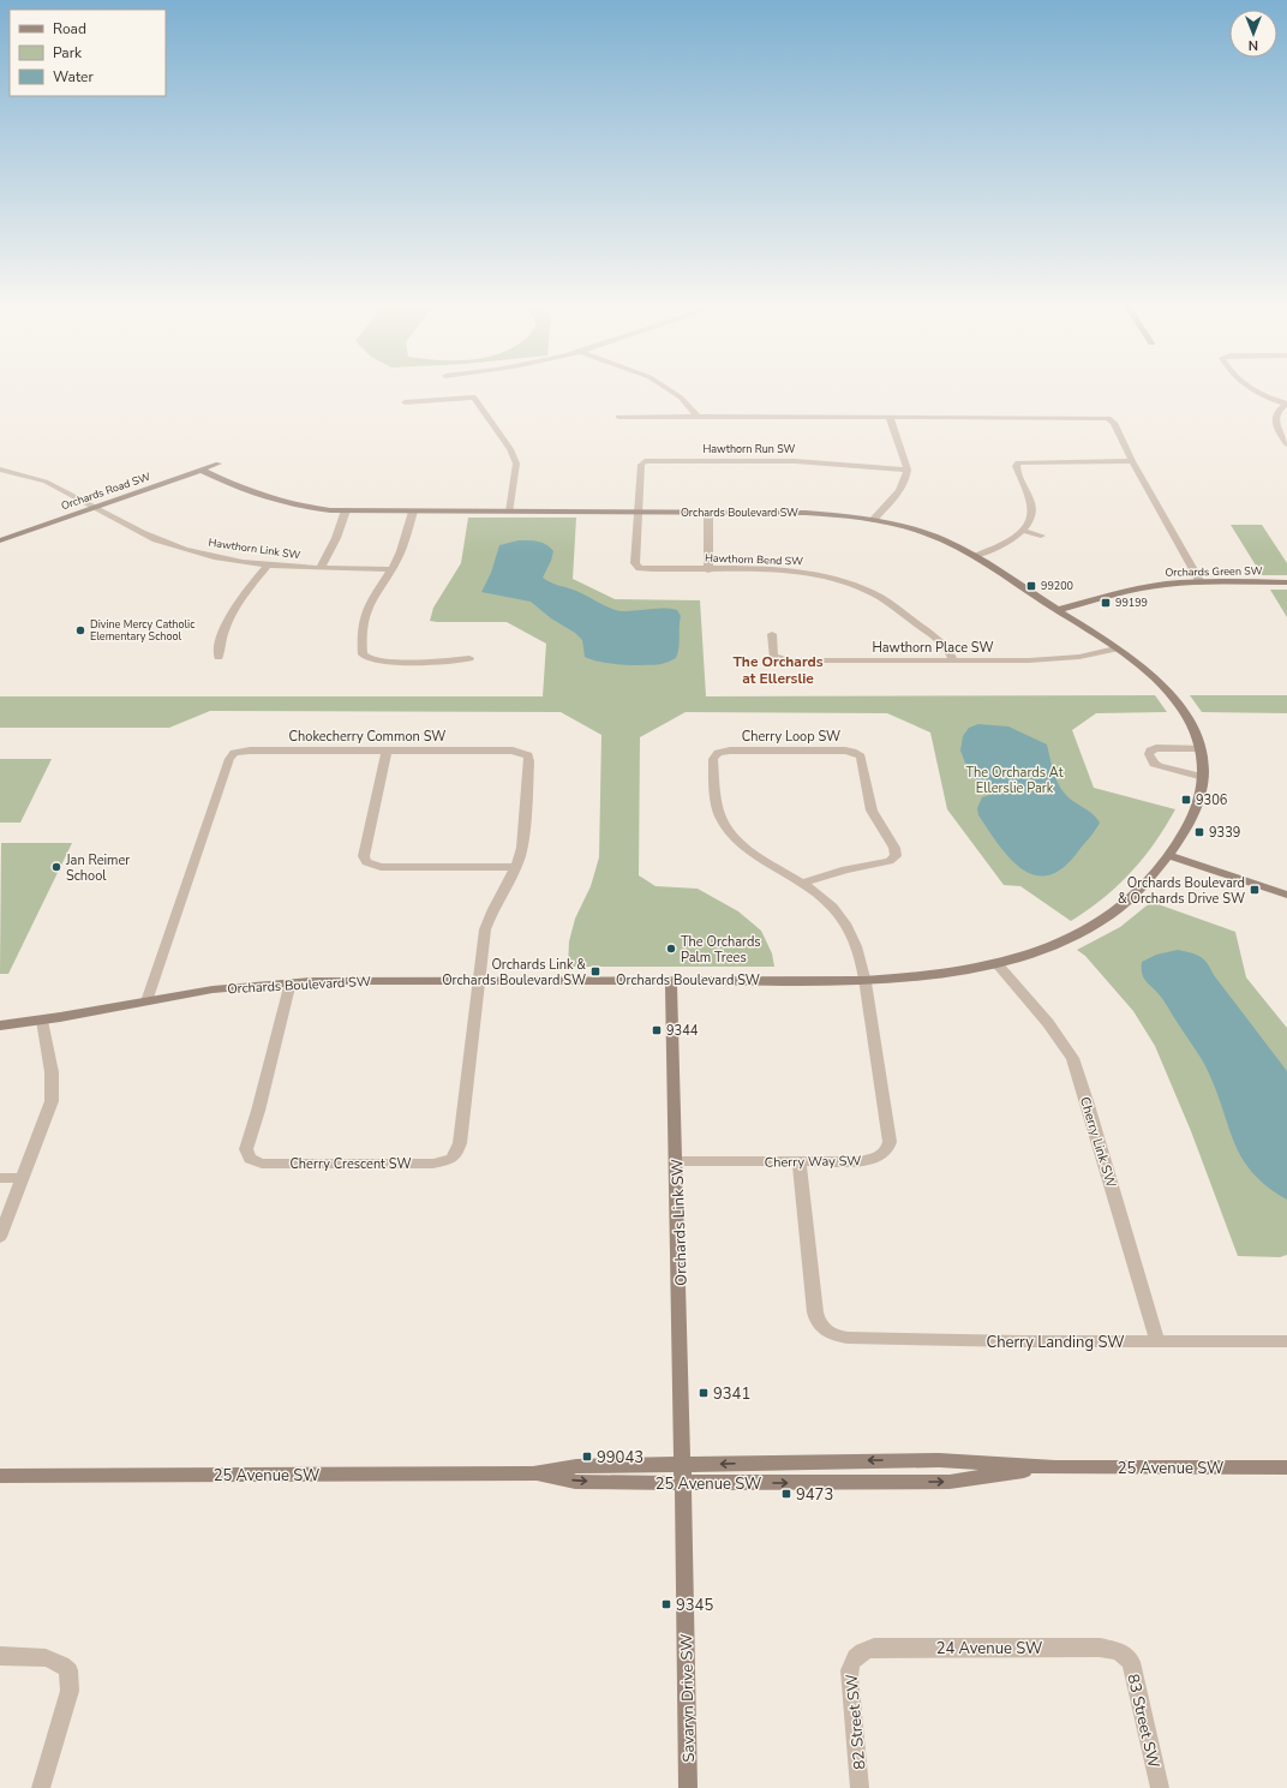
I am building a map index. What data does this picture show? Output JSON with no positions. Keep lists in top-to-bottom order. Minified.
{"streets":{"street":["Hawthorn Run SW","Orchards Road SW","Orchards Boulevard SW","Hawthorn Link SW","Hawthorn Bend SW","Orchards Green SW","Hawthorn Place SW","Chokecherry Common SW","Cherry Loop SW","Cherry Link SW","Cherry Way SW","Cherry Crescent SW","Orchards Link SW","Cherry Landing SW","25 Avenue SW","24 Avenue SW","Savaryn Drive SW","83 Street SW","82 Street SW"]},"crossings":[["Hawthorn Run SW","Orchards Boulevard SW"],["Hawthorn Run SW","Hawthorn Bend SW"],["Orchards Road SW","Orchards Boulevard SW"],["Orchards Road SW","Hawthorn Link SW"],["Orchards Boulevard SW","Hawthorn Bend SW"],["Orchards Boulevard SW","Orchards Green SW"],["Orchards Boulevard SW","Hawthorn Place SW"],["Orchards Boulevard SW","Chokecherry Common SW"],["Orchards Boulevard SW","Cherry Loop SW"],["Orchards Boulevard SW","Cherry Link SW"],["Orchards Boulevard SW","Cherry Way SW"],["Orchards Boulevard SW","Cherry Crescent SW"],["Orchards Boulevard SW","Orchards Link SW"],["Hawthorn Bend SW","Hawthorn Place SW"],["Chokecherry Common SW","Cherry Crescent SW"],["Cherry Loop SW","Cherry Way SW"],["Cherry Link SW","Cherry Landing SW"],["Cherry Way SW","Orchards Link SW"],["Cherry Way SW","Cherry Landing SW"],["Orchards Link SW","25 Avenue SW"],["Orchards Link SW","Savaryn Drive SW"],["25 Avenue SW","Savaryn Drive SW"],["24 Avenue SW","83 Street SW"],["24 Avenue SW","82 Street SW"]],"districts":["The Orchards at Ellerslie"],"parks":["The Orchards At Ellerslie Park"],"places":{"transit":["99200","99199","9306","9339","Orchards Boulevard & Orchards Drive SW","Orchards Link & Orchards Boulevard SW","9344","9341","99043","9473","9345"],"other":["Divine Mercy Catholic Elementary School","Jan Reimer School","The Orchards Palm Trees"]},"legend":["Road","Park","Water"],"north":"bottom"}
